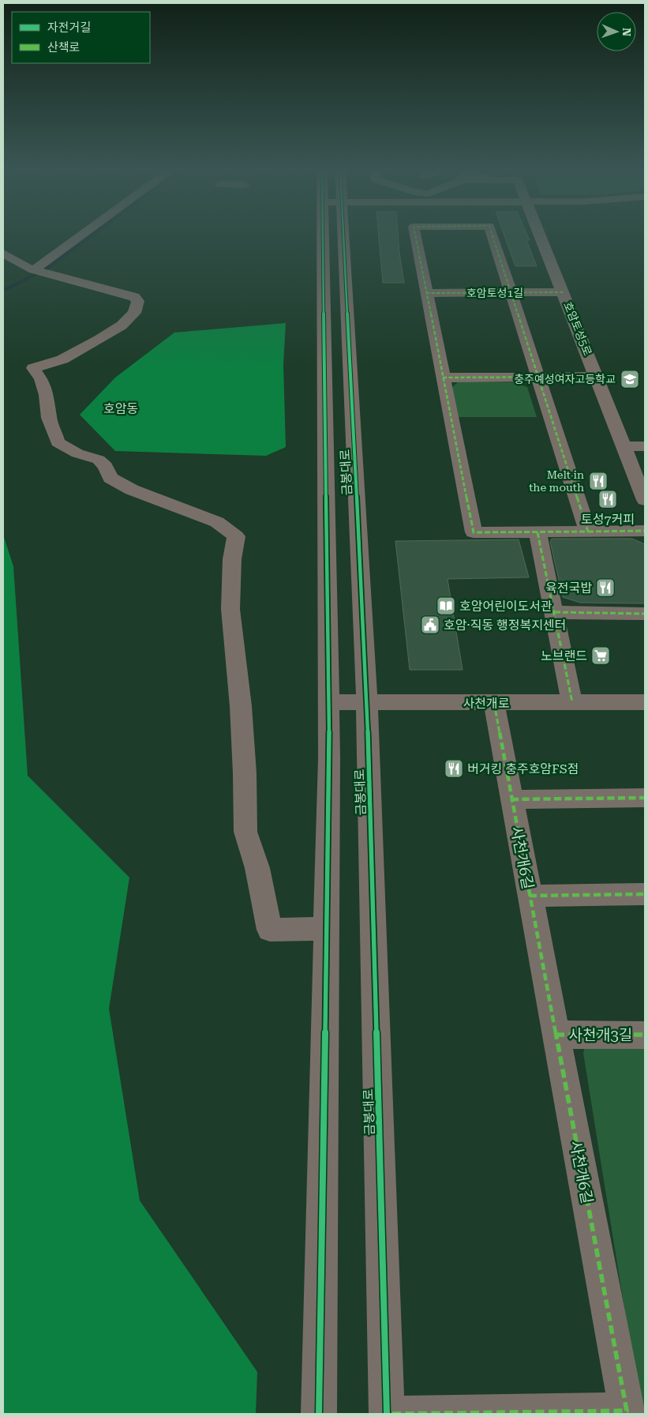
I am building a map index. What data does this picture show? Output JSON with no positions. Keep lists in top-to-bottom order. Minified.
{"streets":{"street":["호암토성1길","호암토성5로","금봉대로","사천개로","사천개6길","사천개3길"]},"crossings":[["호암토성1길","호암토성5로"],["금봉대로","사천개로"],["사천개로","사천개6길"],["사천개6길","사천개3길"]],"districts":["호암동"],"places":{"school or university":["충주예성여자고등학교"],"restaurant":["Melt in the mouth","토성7커피","육전국밥","버거킹 충주호암FS점"],"library":["호암어린이도서관"],"public building":["호암·직동 행정복지센터"],"supermarket":["노브랜드"]},"legend":["자전거길","산책로"],"north":"right"}
